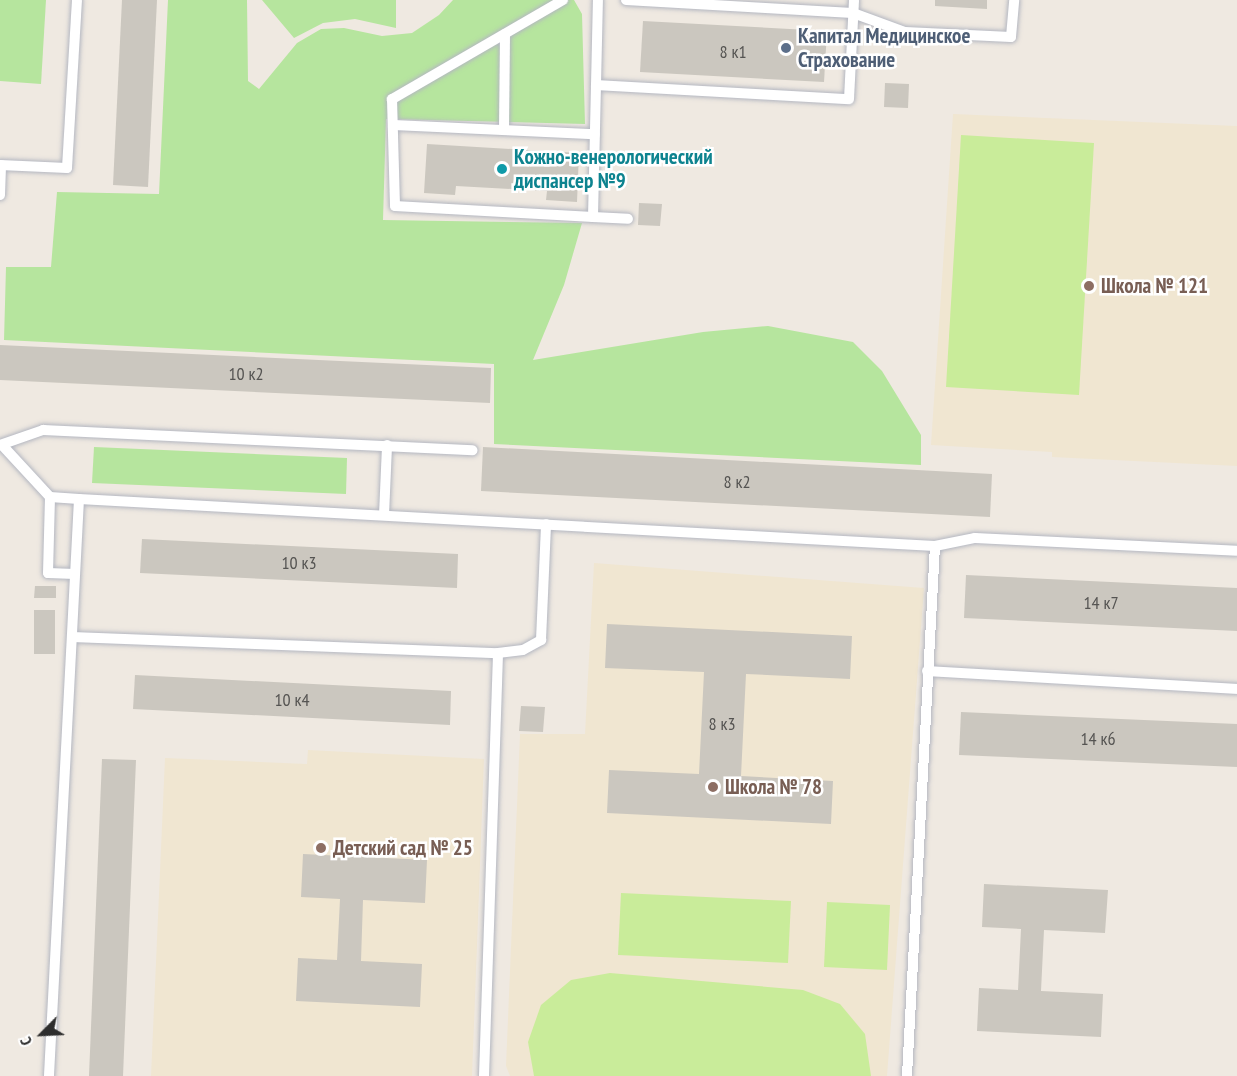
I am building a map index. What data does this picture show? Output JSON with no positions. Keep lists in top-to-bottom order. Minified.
{"places":["Капитал Медицинское Страхование","Кожно-венерологический диспансер №9","Школа № 121","Школа № 78","Детский сад № 25"],"house_numbers":["8 к1","10 к2","8 к2","10 к3","14 к7","10 к4","8 к3","14 к6"],"north":"bottom left"}
